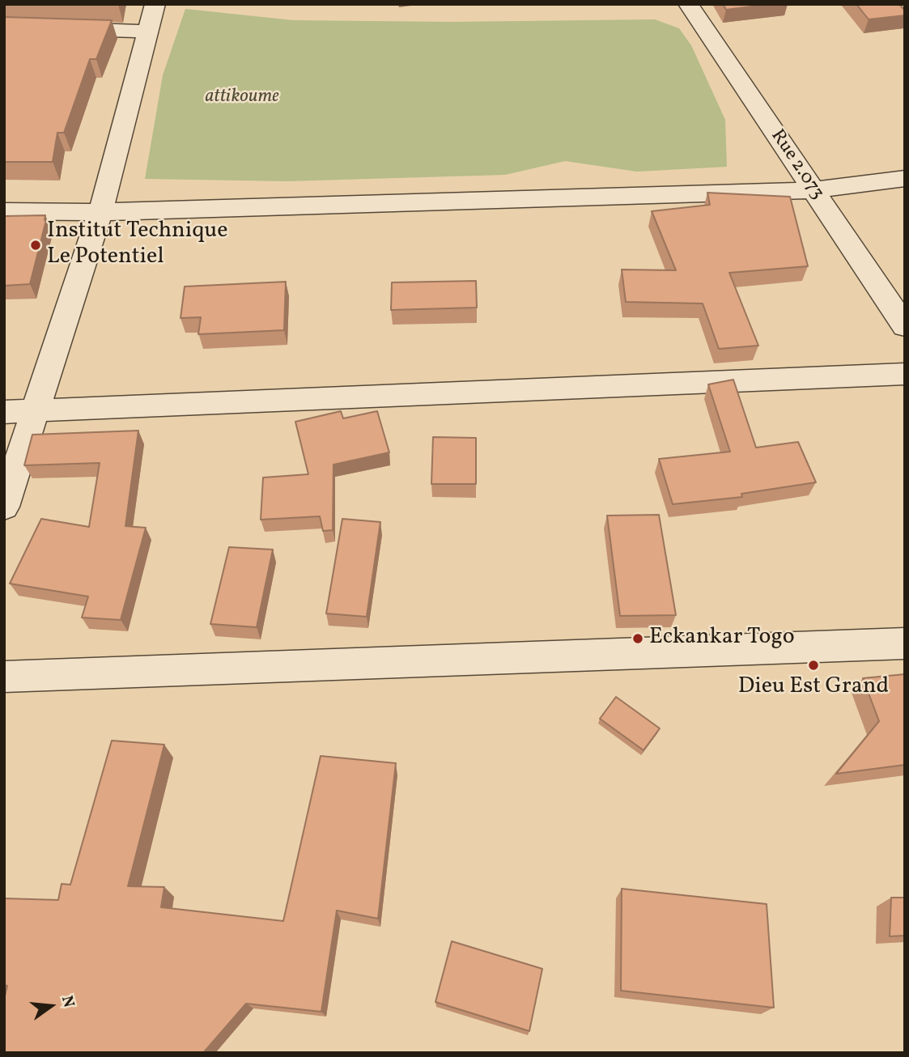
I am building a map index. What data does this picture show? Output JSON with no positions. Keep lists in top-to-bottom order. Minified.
{"streets":{"street":["Rue 2.073"]},"parks":["attikoume"],"places":["Institut Technique Le Potentiel","Eckankar Togo","Dieu Est Grand"],"north":"right"}
